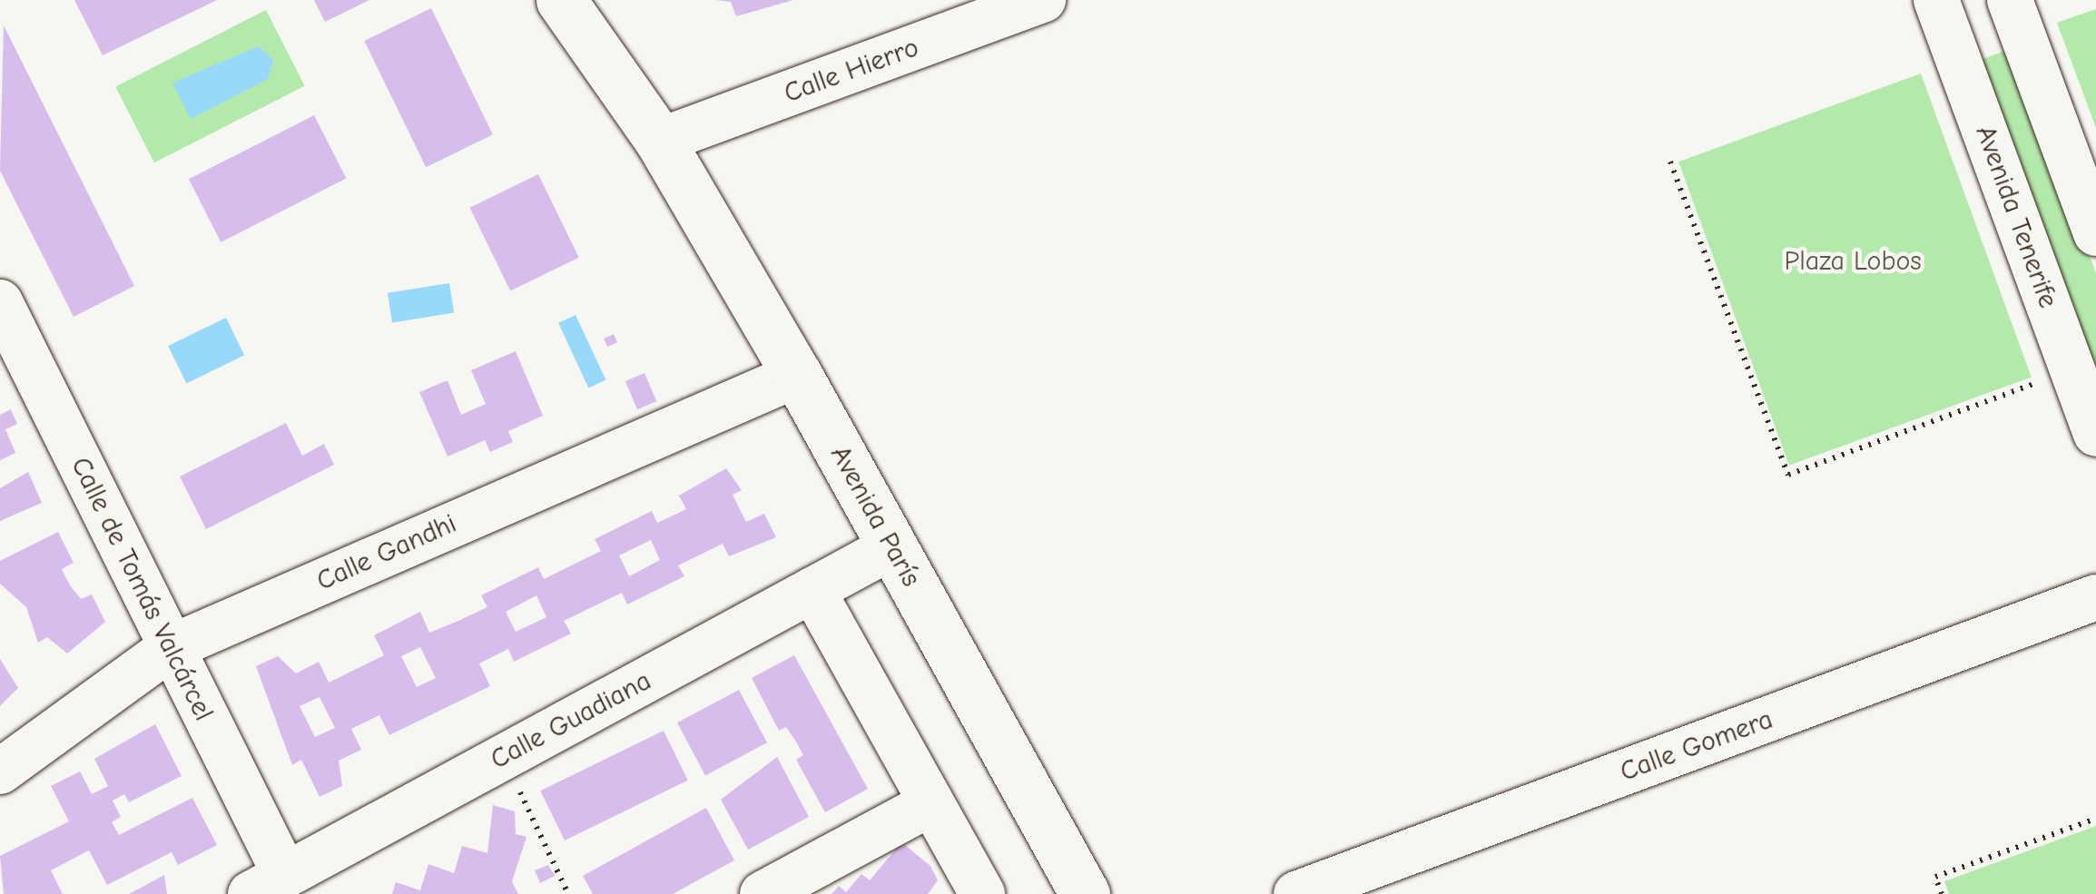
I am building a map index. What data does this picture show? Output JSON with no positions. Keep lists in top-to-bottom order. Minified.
{"streets":{"main road":["Avenida París"],"street":["Calle Hierro","Avenida Tenerife","Calle Gandhi","Calle de Tomás Valcárcel","Calle Guadiana","Calle Gomera"]},"crossings":[["Calle Hierro","Avenida París"],["Avenida París","Calle Gandhi"],["Avenida París","Calle Guadiana"],["Calle Gandhi","Calle de Tomás Valcárcel"],["Calle de Tomás Valcárcel","Calle Guadiana"]],"parks":["Plaza Lobos"]}
